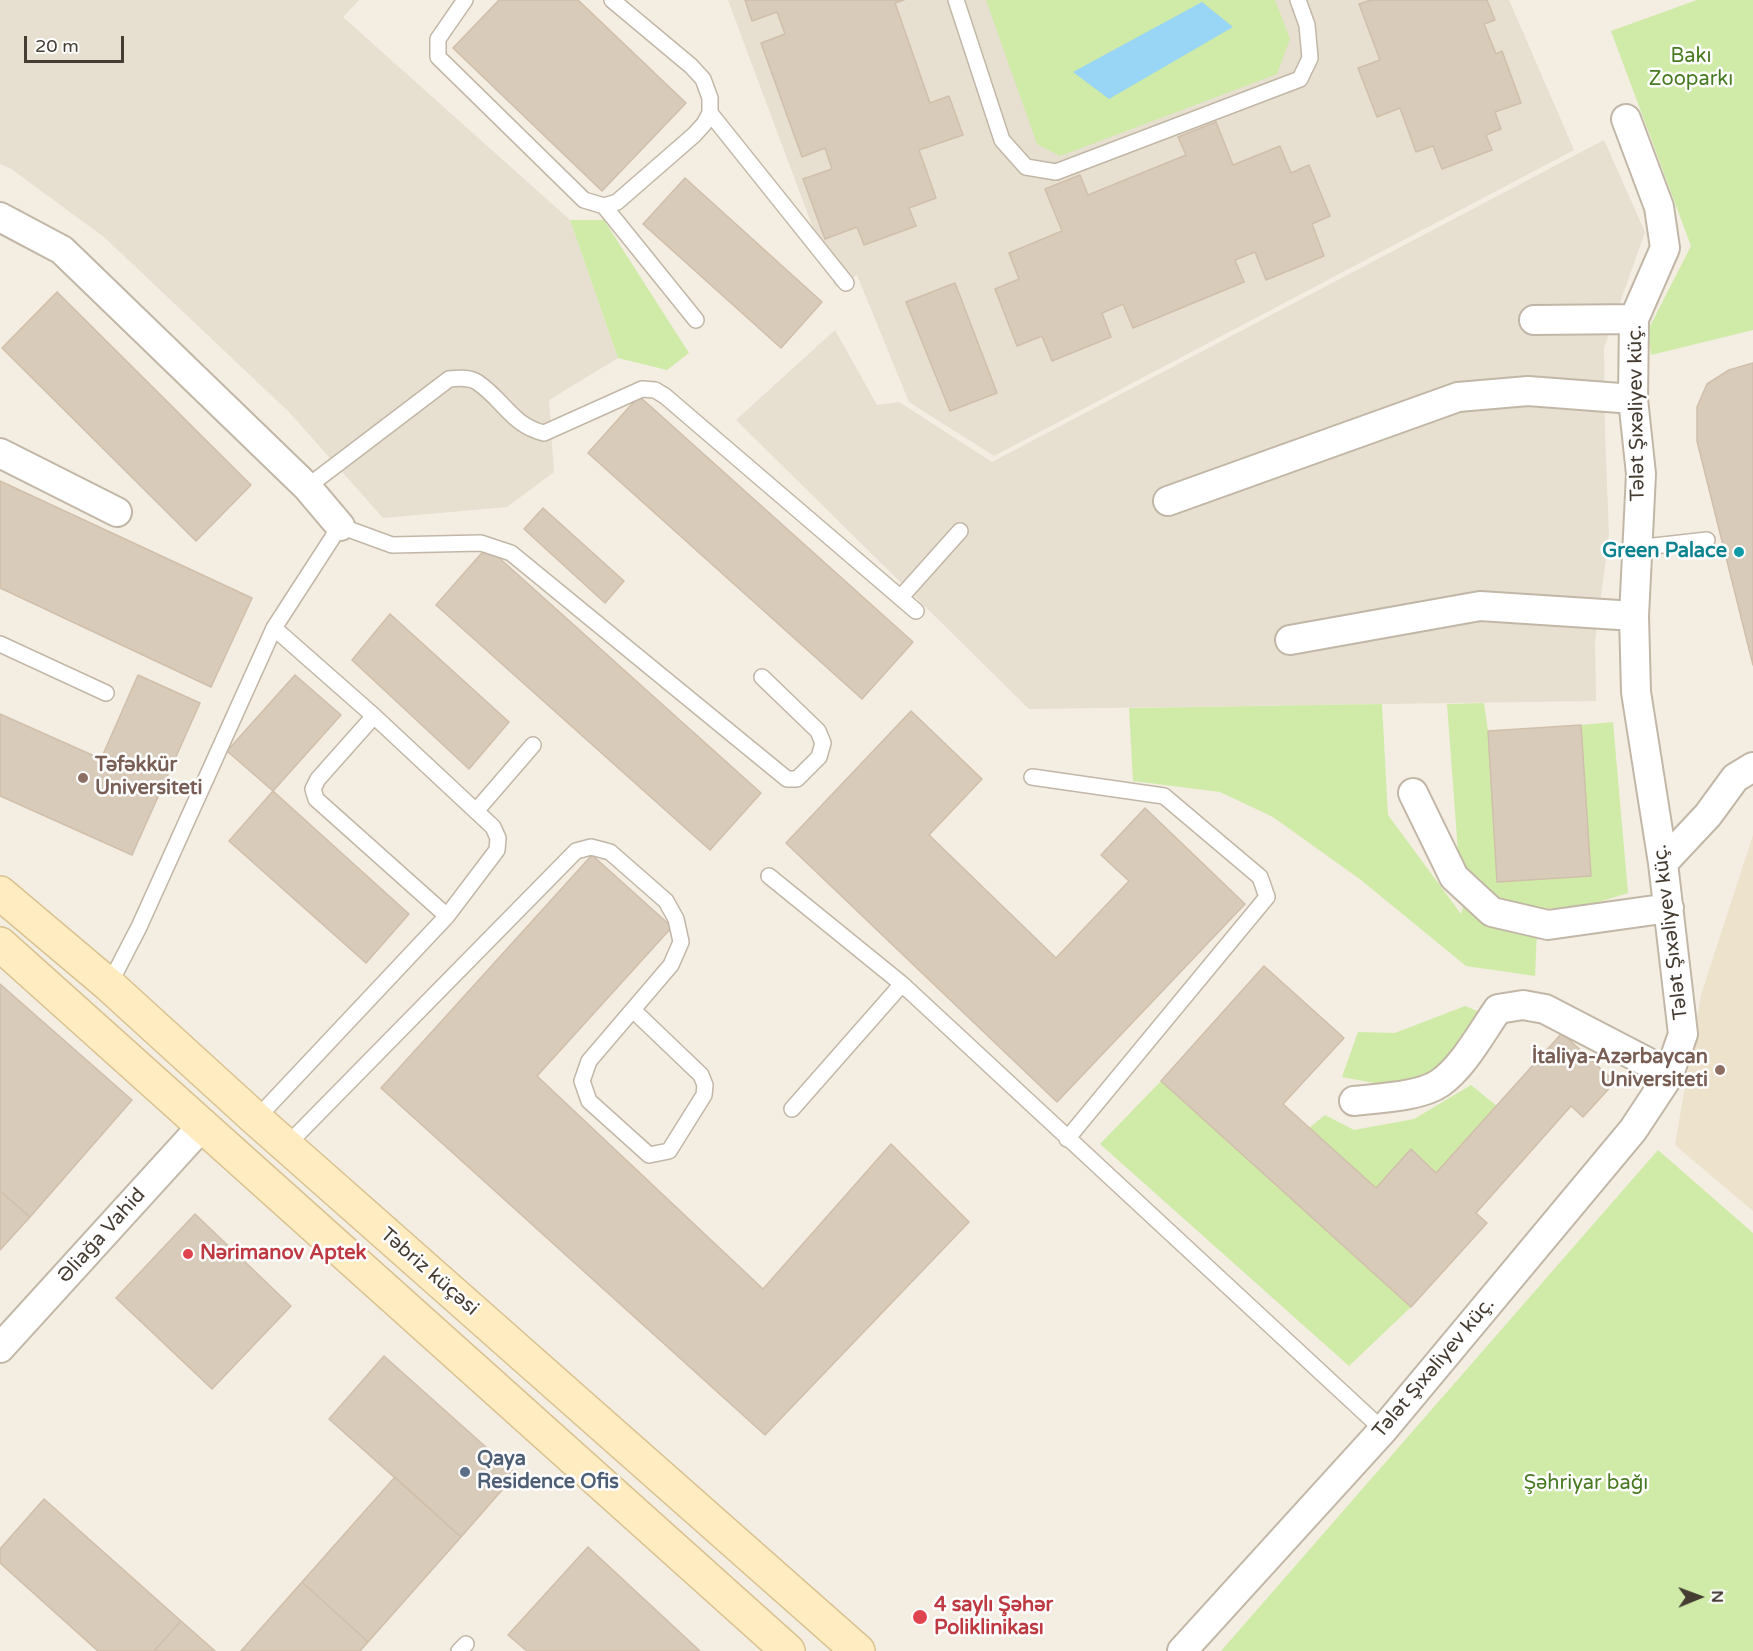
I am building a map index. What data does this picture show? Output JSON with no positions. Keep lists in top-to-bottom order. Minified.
{"streets":{"main road":["Təbriz küçəsi"],"street":["Tələt Şıxəliyev küç.","Əliağa Vahid"]},"crossings":[["Əliağa Vahid","Təbriz küçəsi"]],"parks":["Bakı Zooparkı","Şəhriyar bağı"],"places":["Green Palace","Təfəkkür Universiteti","İtaliya-Azərbaycan Universiteti","Nərimanov Aptek","Qaya Residence Ofis","4 saylı Şəhər Poliklinikası"],"scale_bar":"20 m","north":"right"}
